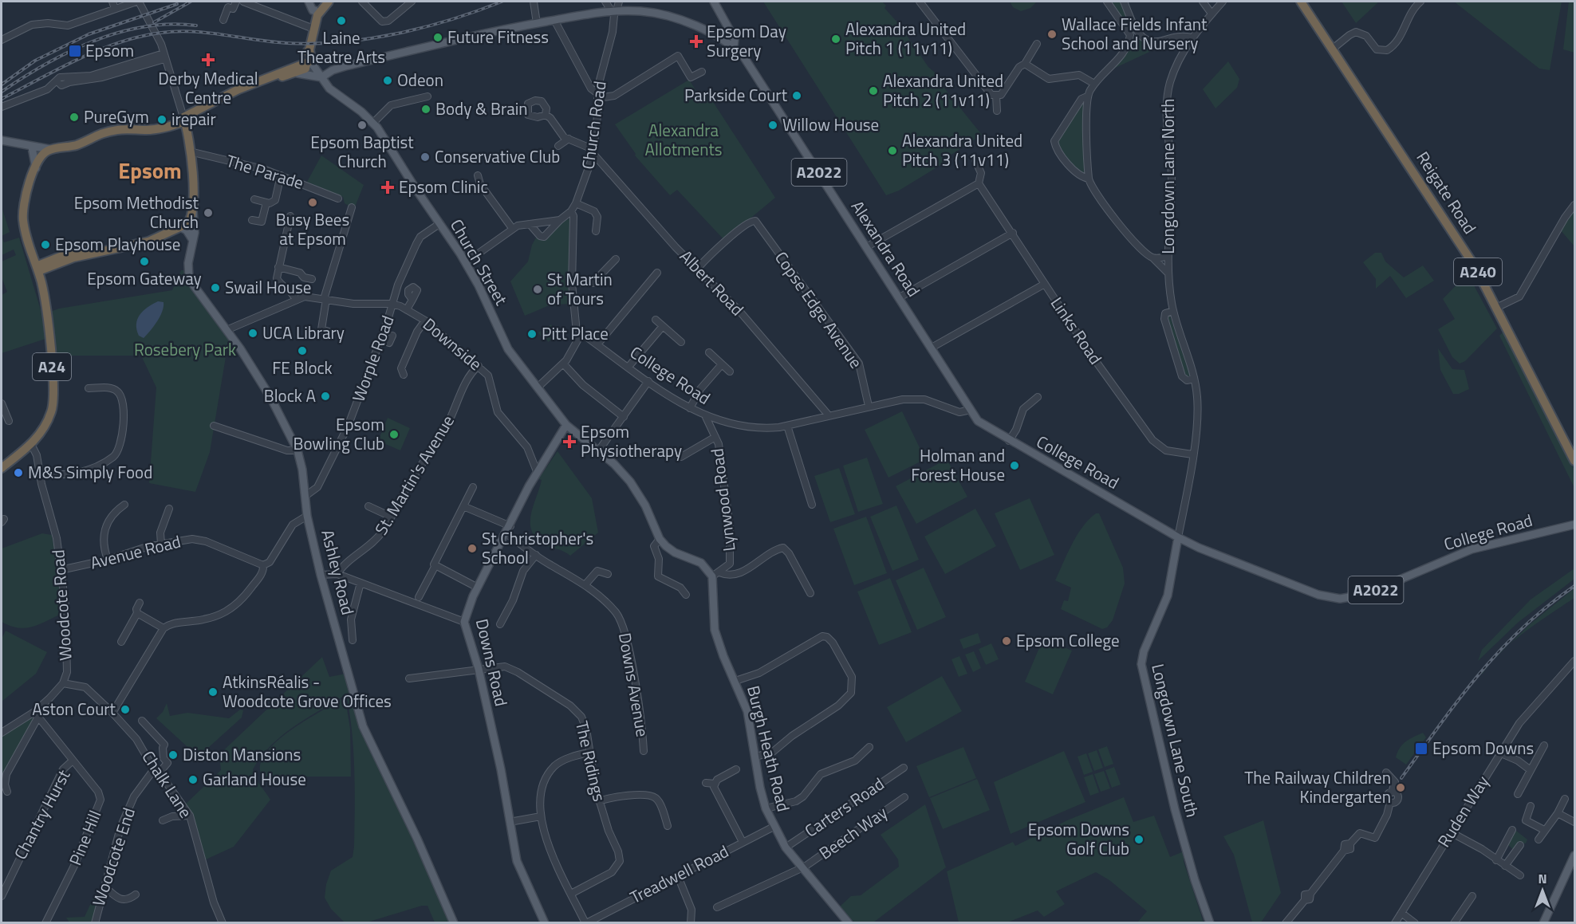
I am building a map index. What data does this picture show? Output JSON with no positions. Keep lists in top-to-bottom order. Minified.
{"streets":{"highway":["Reigate Road","A240","A24","Ashley Road"],"main road":["A2022","Alexandra Road","Church Street","College Road","Downs Road","Longdown Lane South","Burgh Heath Road"],"street":["Church Road","The Parade","Longdown Lane North","Albert Road","Copse Edge Avenue","Links Road","Downside","Worple Road","St. Martin's Avenue","Lynwood Road","Avenue Road","Woodcote Road","Downs Avenue","The Ridings","Chalk Lane","Carters Road","Ruden Way","Chantry Hurst","Beech Way","Pine Hill","Woodcote End","Treadwell Road"]},"crossings":[["Church Road","A2022"],["Church Road","Alexandra Road"],["Church Road","Albert Road"],["The Parade","Ashley Road"],["A2022","Alexandra Road"],["A2022","Church Street"],["Longdown Lane North","Links Road"],["Longdown Lane North","College Road"],["Longdown Lane North","Longdown Lane South"],["Alexandra Road","College Road"],["Church Street","Worple Road"],["Church Street","A24"],["Church Street","Downs Road"],["Albert Road","Copse Edge Avenue"],["Albert Road","College Road"],["Copse Edge Avenue","College Road"],["Downside","Worple Road"],["Downside","St. Martin's Avenue"],["Downside","Downs Road"],["Worple Road","Ashley Road"],["A24","Ashley Road"],["A24","Woodcote Road"],["College Road","Lynwood Road"],["College Road","Longdown Lane South"],["Lynwood Road","Burgh Heath Road"],["Avenue Road","Woodcote Road"],["Woodcote Road","Chalk Lane"],["Downs Road","Downs Avenue"],["Downs Road","The Ridings"],["Burgh Heath Road","Carters Road"],["Burgh Heath Road","Beech Way"],["Burgh Heath Road","Treadwell Road"],["Chalk Lane","Woodcote End"],["Chantry Hurst","Pine Hill"]],"districts":["Epsom"],"parks":["Alexandra Allotments","Rosebery Park"],"places":{"other":["Laine Theatre Arts","Wallace Fields Infant School and Nursery","Future Fitness","Alexandra United Pitch 1 (11v11)","Odeon","Alexandra United Pitch 2 (11v11)","Parkside Court","Body & Brain","PureGym","irepair","Epsom Baptist Church","Willow House","Alexandra United Pitch 3 (11v11)","Conservative Club","Busy Bees at Epsom","Epsom Methodist Church","Epsom Playhouse","Epsom Gateway","Swail House","St Martin of Tours","UCA Library","Pitt Place","FE Block","Block A","Epsom Bowling Club","Holman and Forest House","M&S Simply Food","St Christopher's School","Epsom College","AtkinsRéalis - Woodcote Grove Offices","Aston Court","Diston Mansions","Garland House","The Railway Children Kindergarten","Epsom Downs Golf Club"],"health":["Epsom Day Surgery","Derby Medical Centre","Epsom Clinic","Epsom Physiotherapy"],"transit":["Epsom","Epsom Downs"]},"north":"top"}
